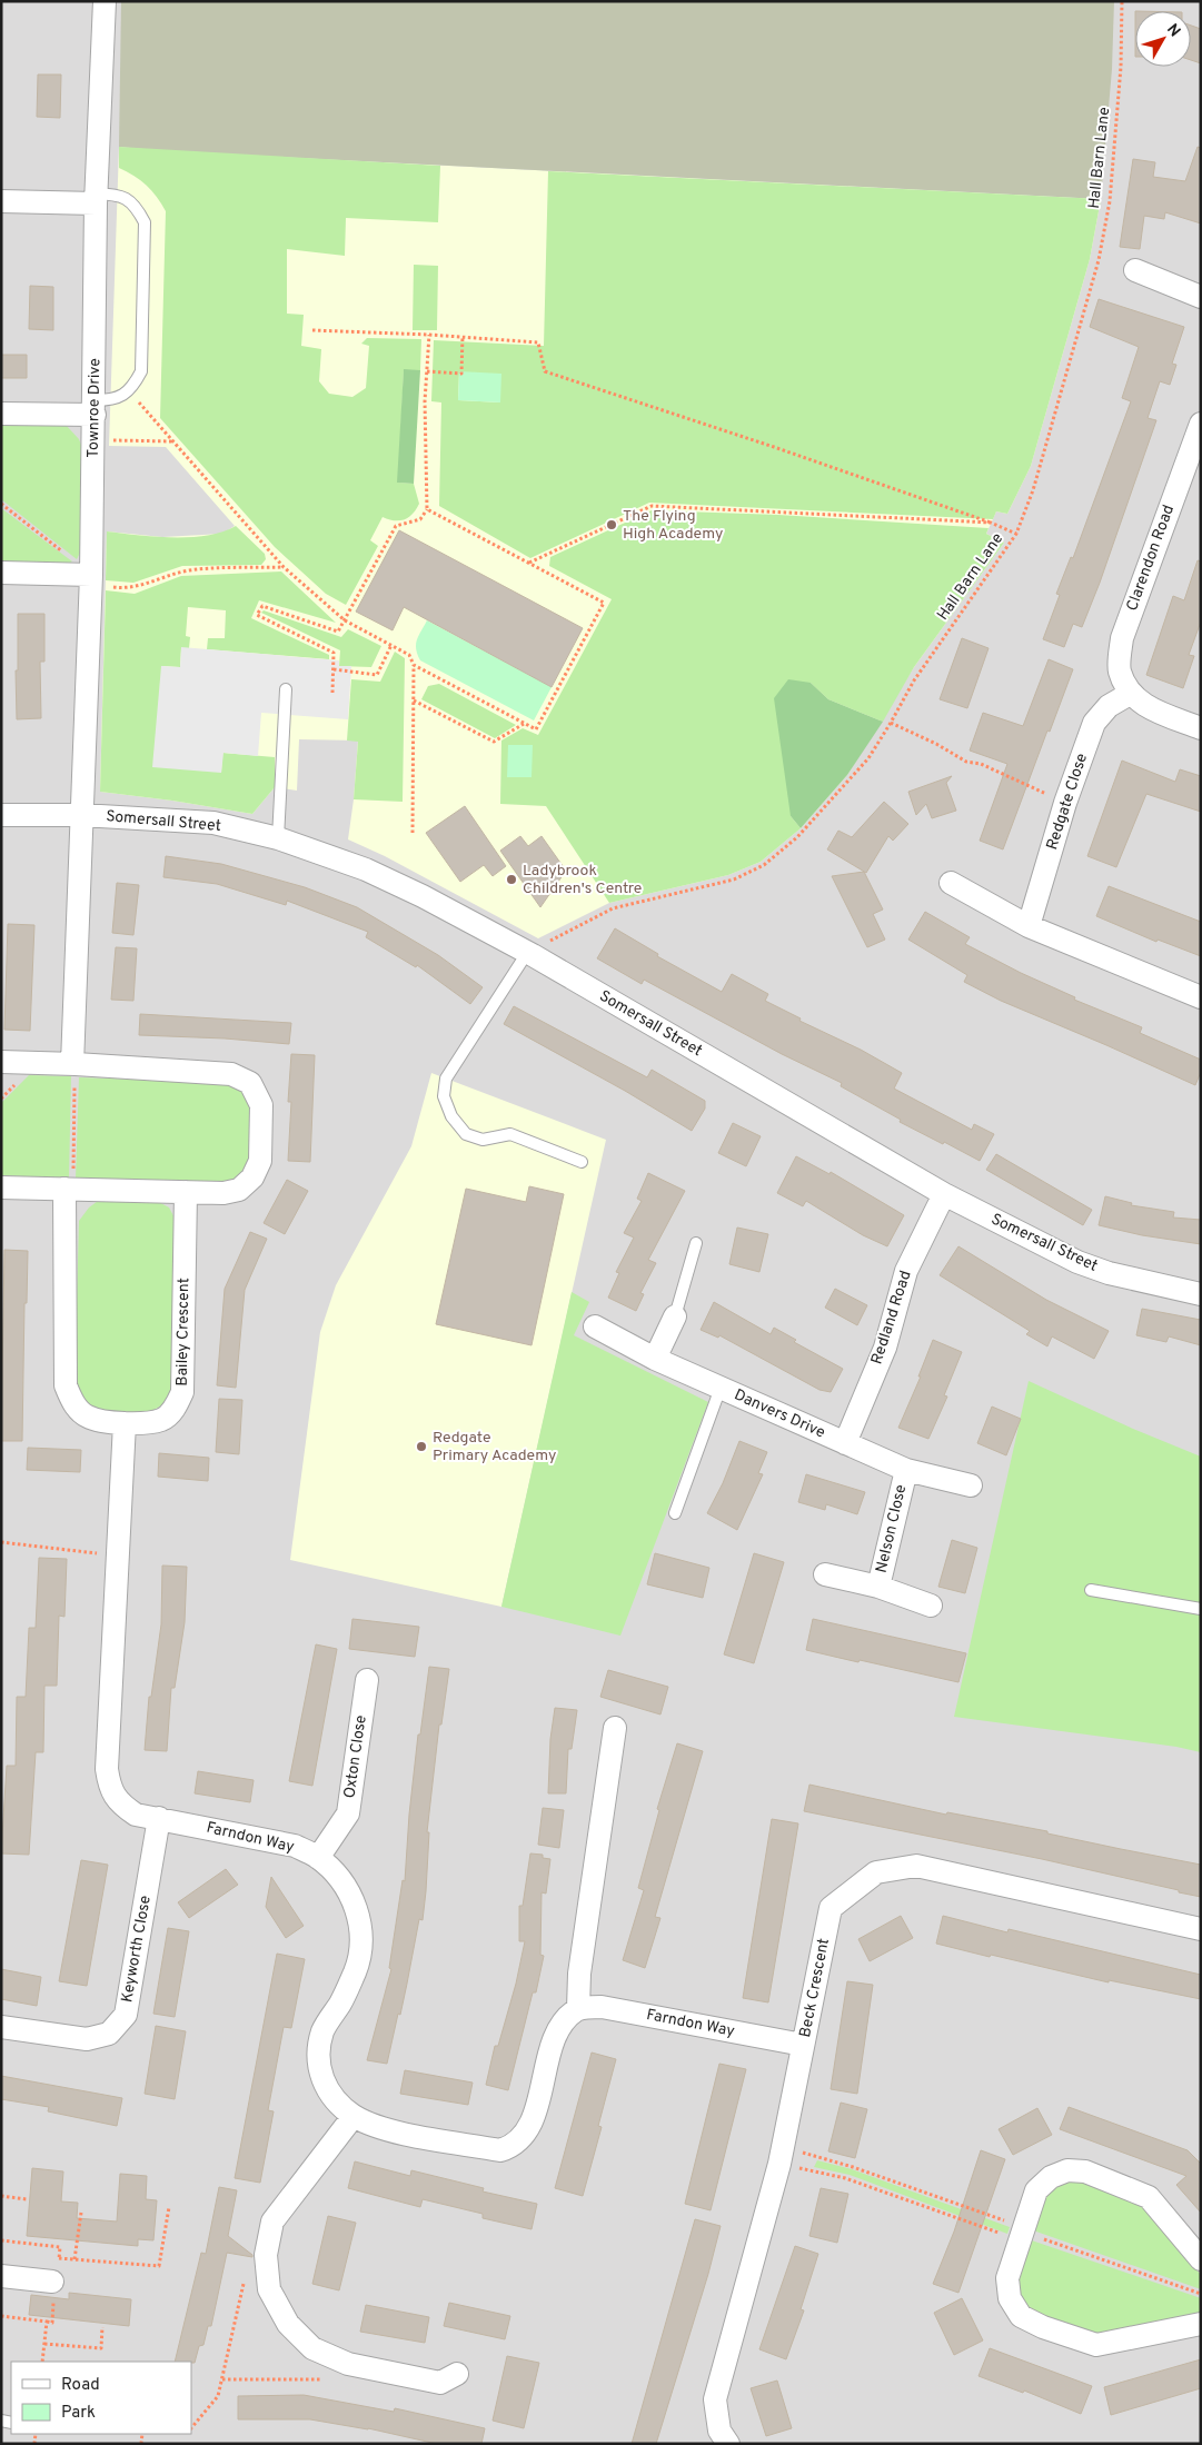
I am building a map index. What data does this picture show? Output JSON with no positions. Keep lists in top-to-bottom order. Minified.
{"streets":{"street":["Townroe Drive","Clarendon Road","Redgate Close","Somersall Street","Redland Road","Bailey Crescent","Danvers Drive","Nelson Close","Oxton Close","Farndon Way","Keyworth Close","Beck Crescent"],"path":["Hall Barn Lane"]},"crossings":[["Hall Barn Lane","Somersall Street"],["Townroe Drive","Somersall Street"],["Clarendon Road","Redgate Close"],["Somersall Street","Redland Road"],["Redland Road","Danvers Drive"],["Bailey Crescent","Farndon Way"],["Danvers Drive","Nelson Close"],["Oxton Close","Farndon Way"],["Farndon Way","Keyworth Close"],["Farndon Way","Beck Crescent"]],"places":["The Flying High Academy","Ladybrook Children's Centre","Redgate Primary Academy"],"legend":["Road","Park"],"north":"top right"}
